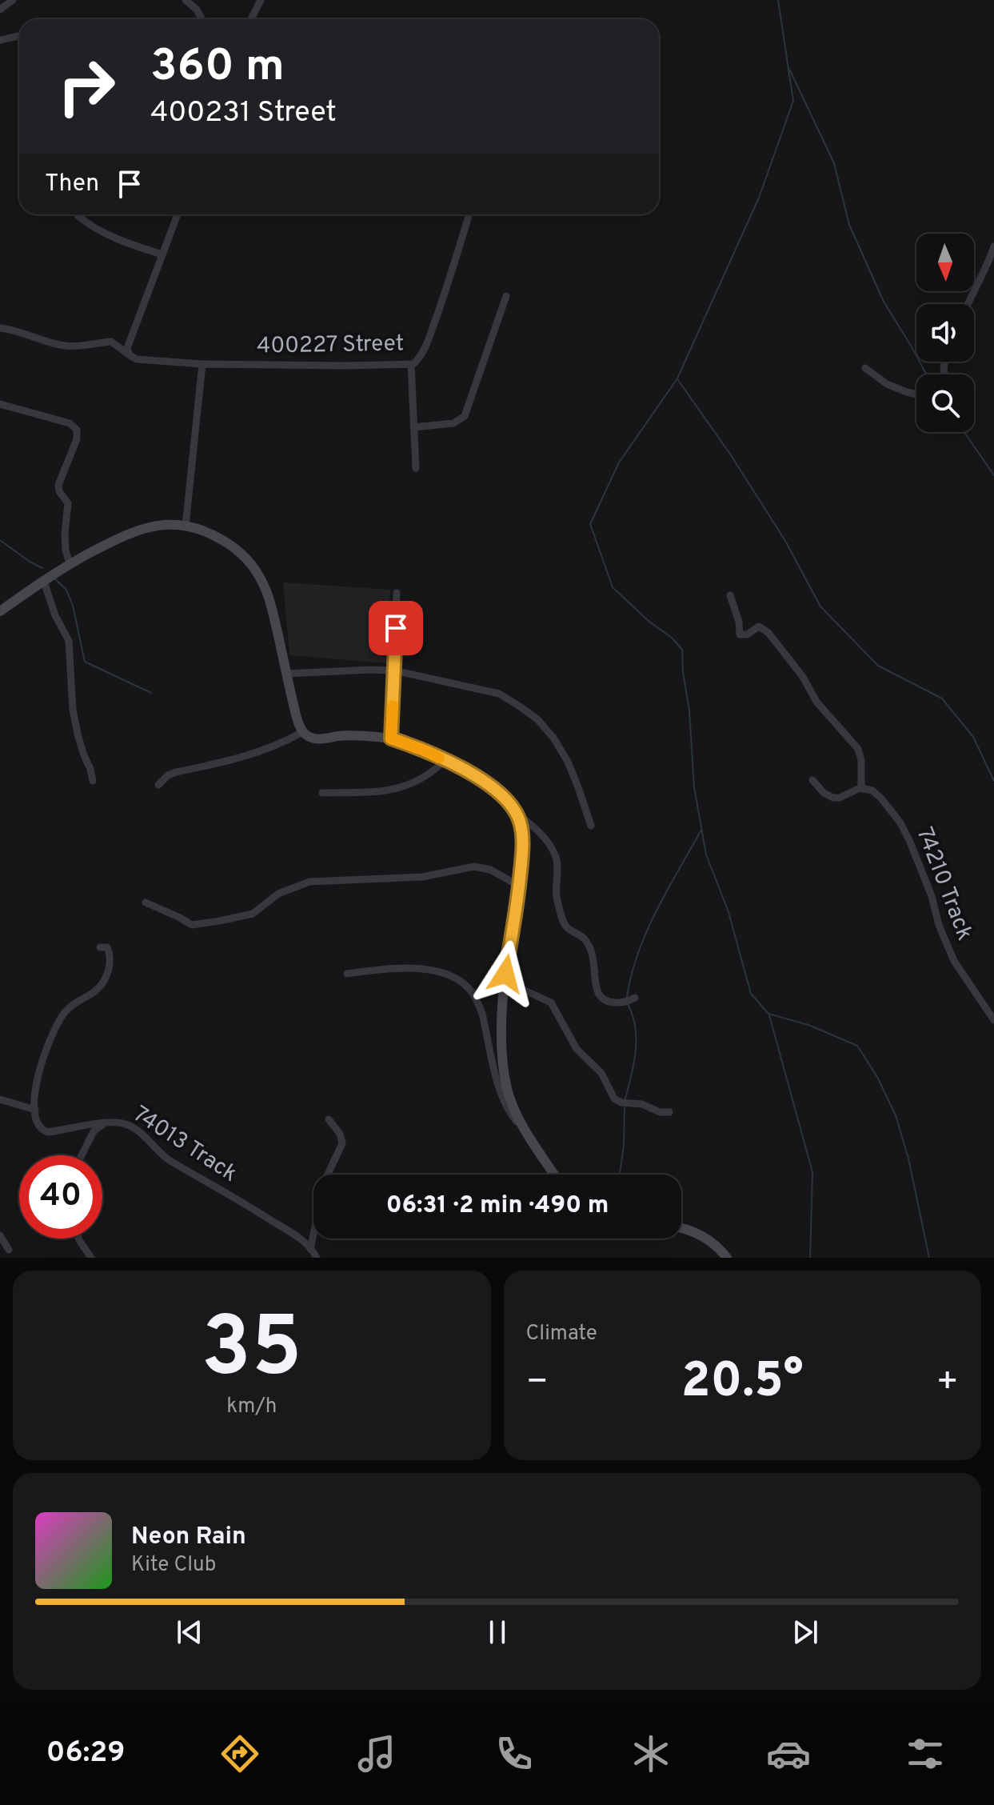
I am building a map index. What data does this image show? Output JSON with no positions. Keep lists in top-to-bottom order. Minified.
{"streets":{"street":["400227 Street","74210 Track","74013 Track"]},"north":"bottom","page":{"turn":["360 m","400231 Street"],"then":"Then","limit":"40","trip":"06:31 · 2 min · 490 m","tile":[["35","km/h"],"Climate"],"heat":["−","20.5°","+"],"song":["Neon Rain","Kite Club"],"tabs":"06:29"}}
